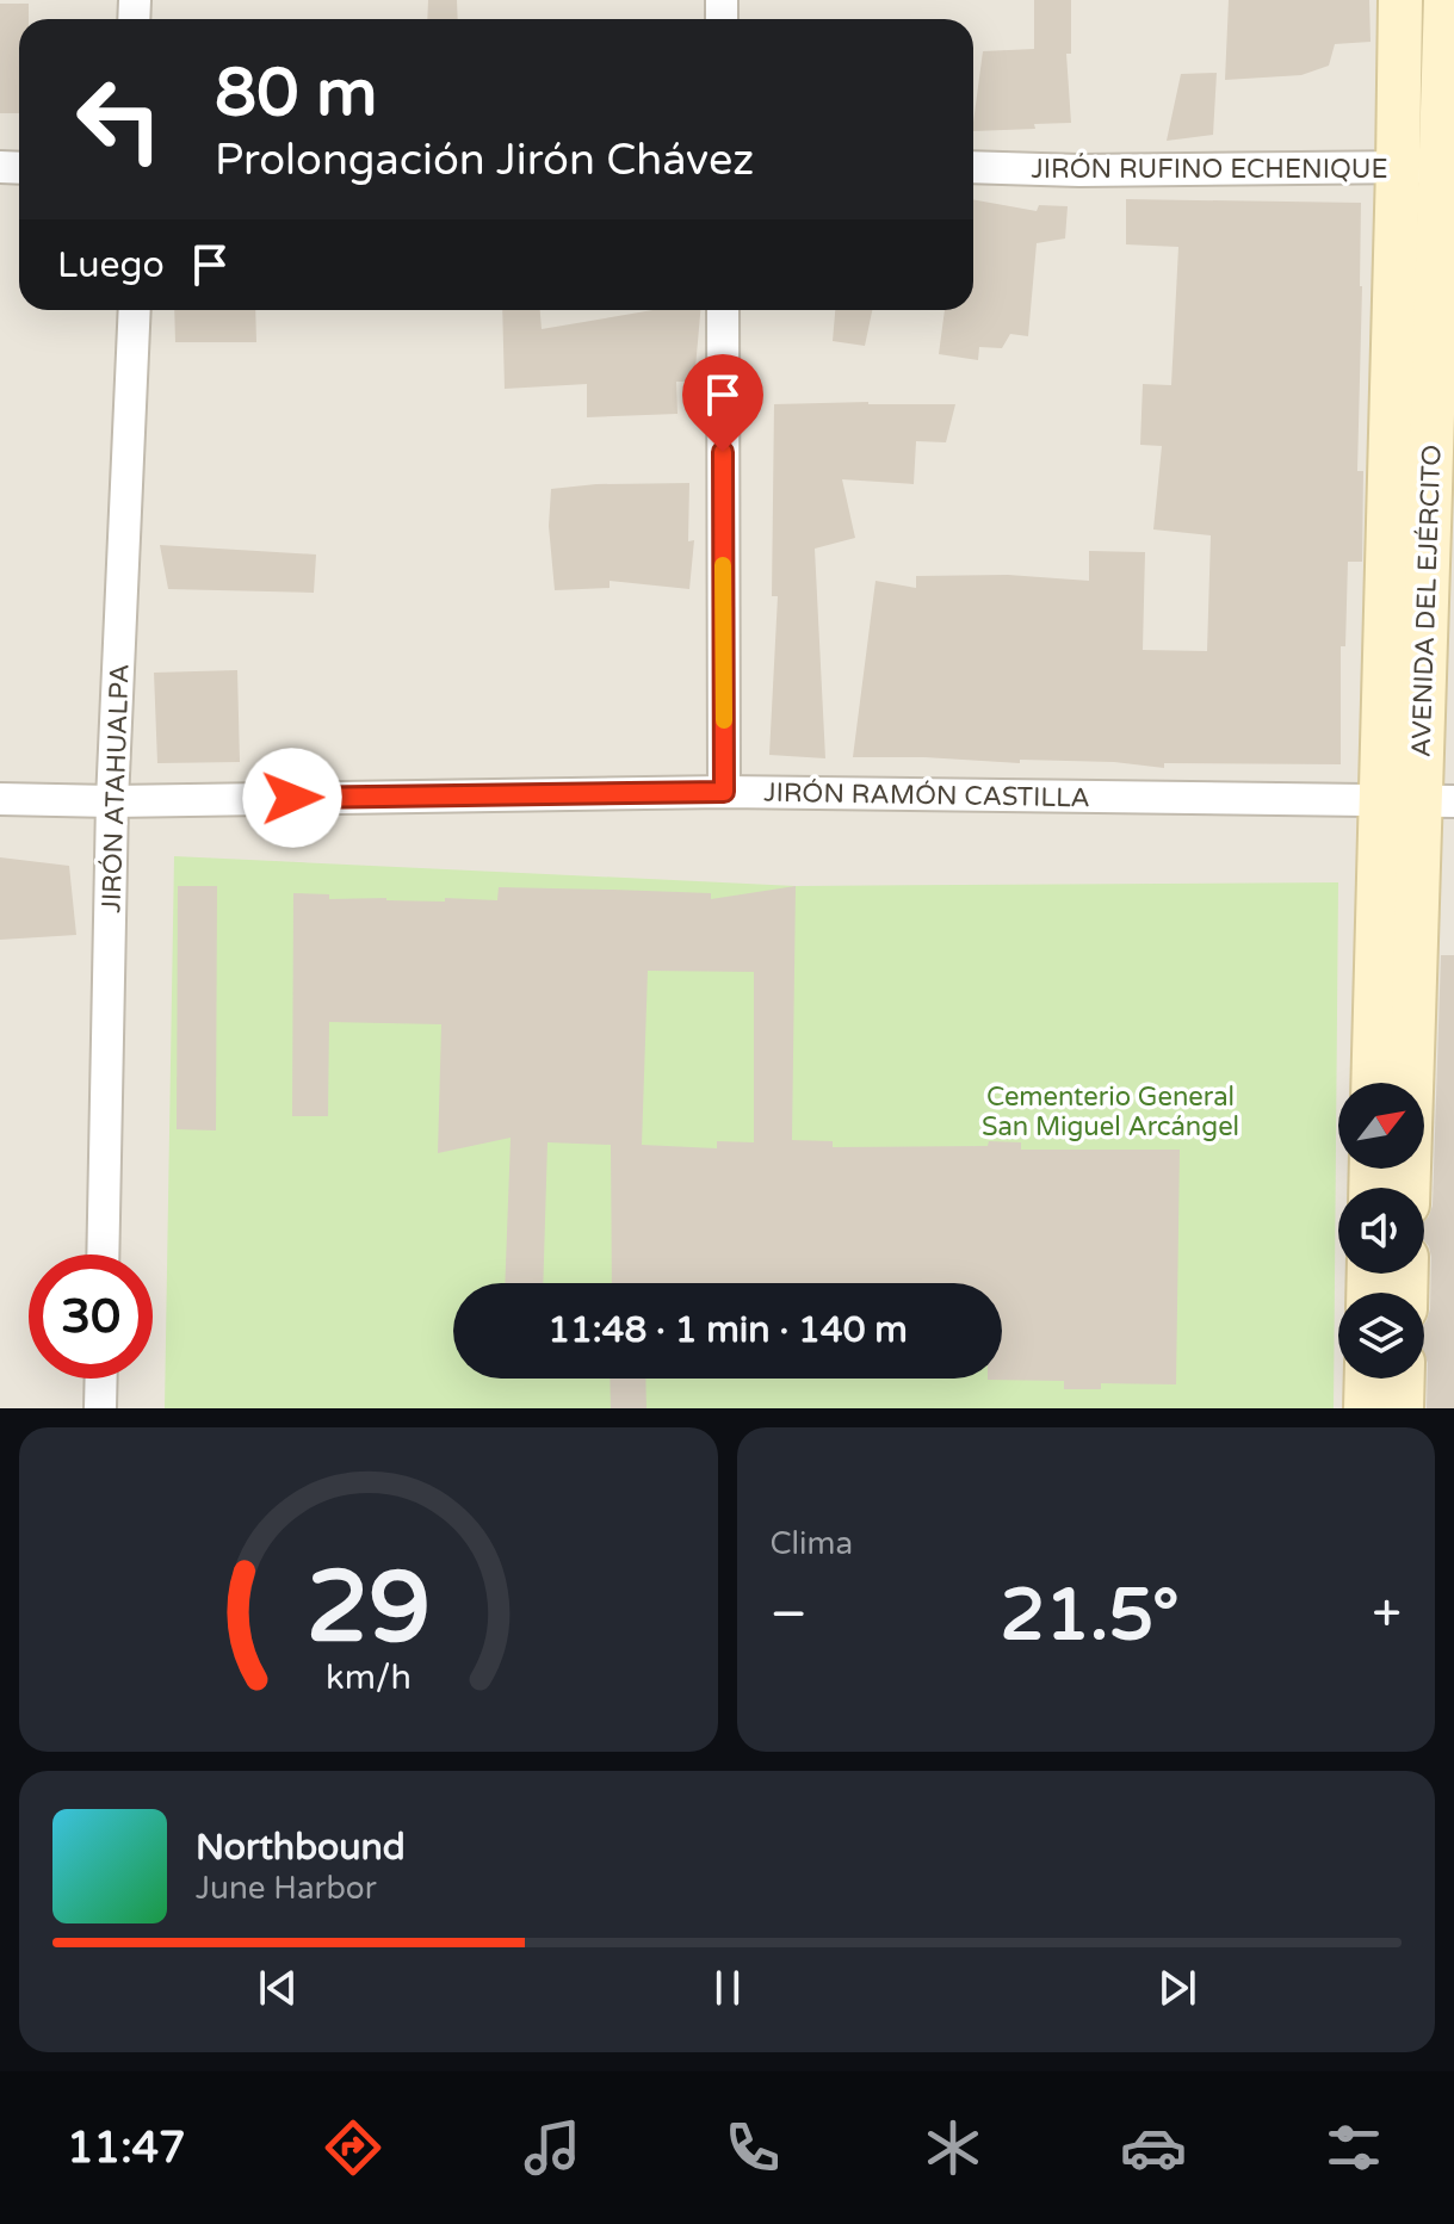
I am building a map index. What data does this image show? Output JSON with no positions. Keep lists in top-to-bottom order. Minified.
{"streets":{"main road":["AVENIDA DEL EJÉRCITO"],"street":["JIRÓN RUFINO ECHENIQUE","JIRÓN ATAHUALPA","JIRÓN RAMÓN CASTILLA"]},"crossings":[["JIRÓN RUFINO ECHENIQUE","AVENIDA DEL EJÉRCITO"],["AVENIDA DEL EJÉRCITO","JIRÓN RAMÓN CASTILLA"],["JIRÓN ATAHUALPA","JIRÓN RAMÓN CASTILLA"]],"parks":["Cementerio General San Miguel Arcángel"],"north":"top right","page":{"turn":["80 m","Prolongación Jirón Chávez"],"then":"Luego","limit":"30","trip":"11:48 · 1 min · 140 m","tile":"Clima","heat":["−","21.5°","+"],"song":["Northbound","June Harbor"],"tabs":"11:47","gauge":["29","km/h"]}}
